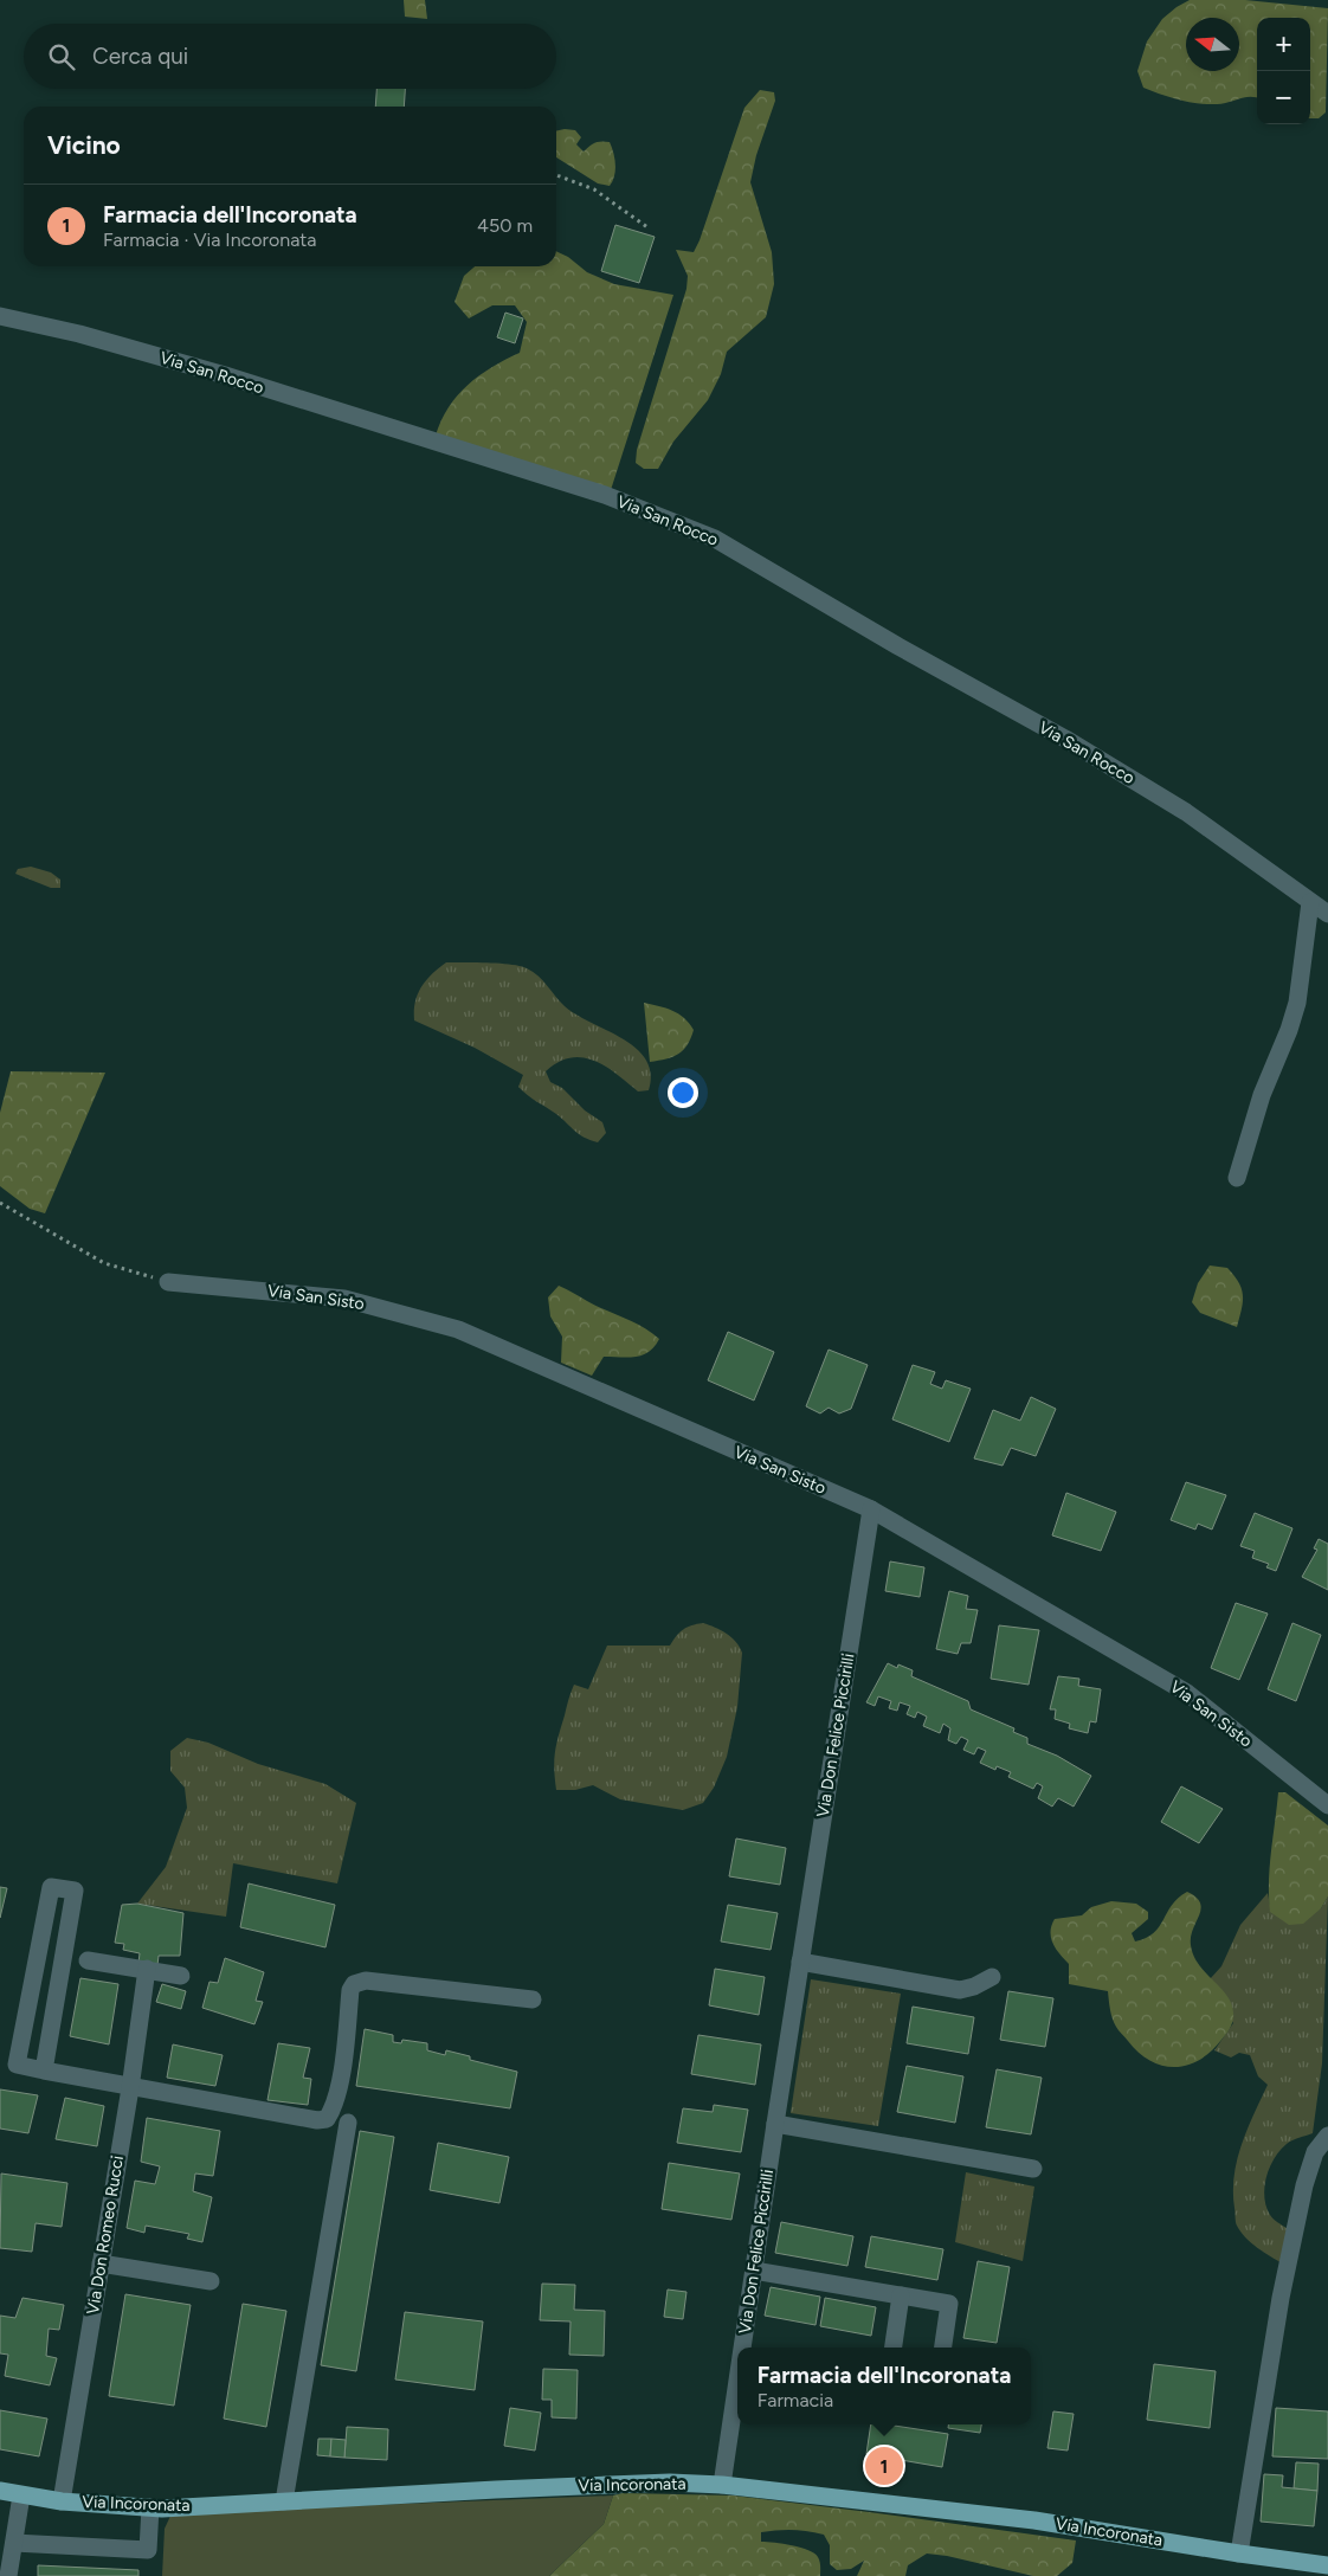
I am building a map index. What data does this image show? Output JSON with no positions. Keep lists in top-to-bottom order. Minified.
{"streets":{"main road":["Via Incoronata"],"street":["Via San Rocco","Via San Sisto","Via Don Felice Piccirilli","Via Don Romeo Rucci"]},"crossings":[["Via San Sisto","Via Don Felice Piccirilli"],["Via Don Felice Piccirilli","Via Incoronata"],["Via Don Romeo Rucci","Via Incoronata"]],"north":"left","page":{"map_buttons":["+","−"],"search":"Cerca qui","heading":"Vicino","list":[{"mark":"1","name":"Farmacia dell'Incoronata","note":"Farmacia · Via Incoronata","value":"450 m"}],"popup":["Farmacia dell'Incoronata","Farmacia"],"pins":"1"}}
